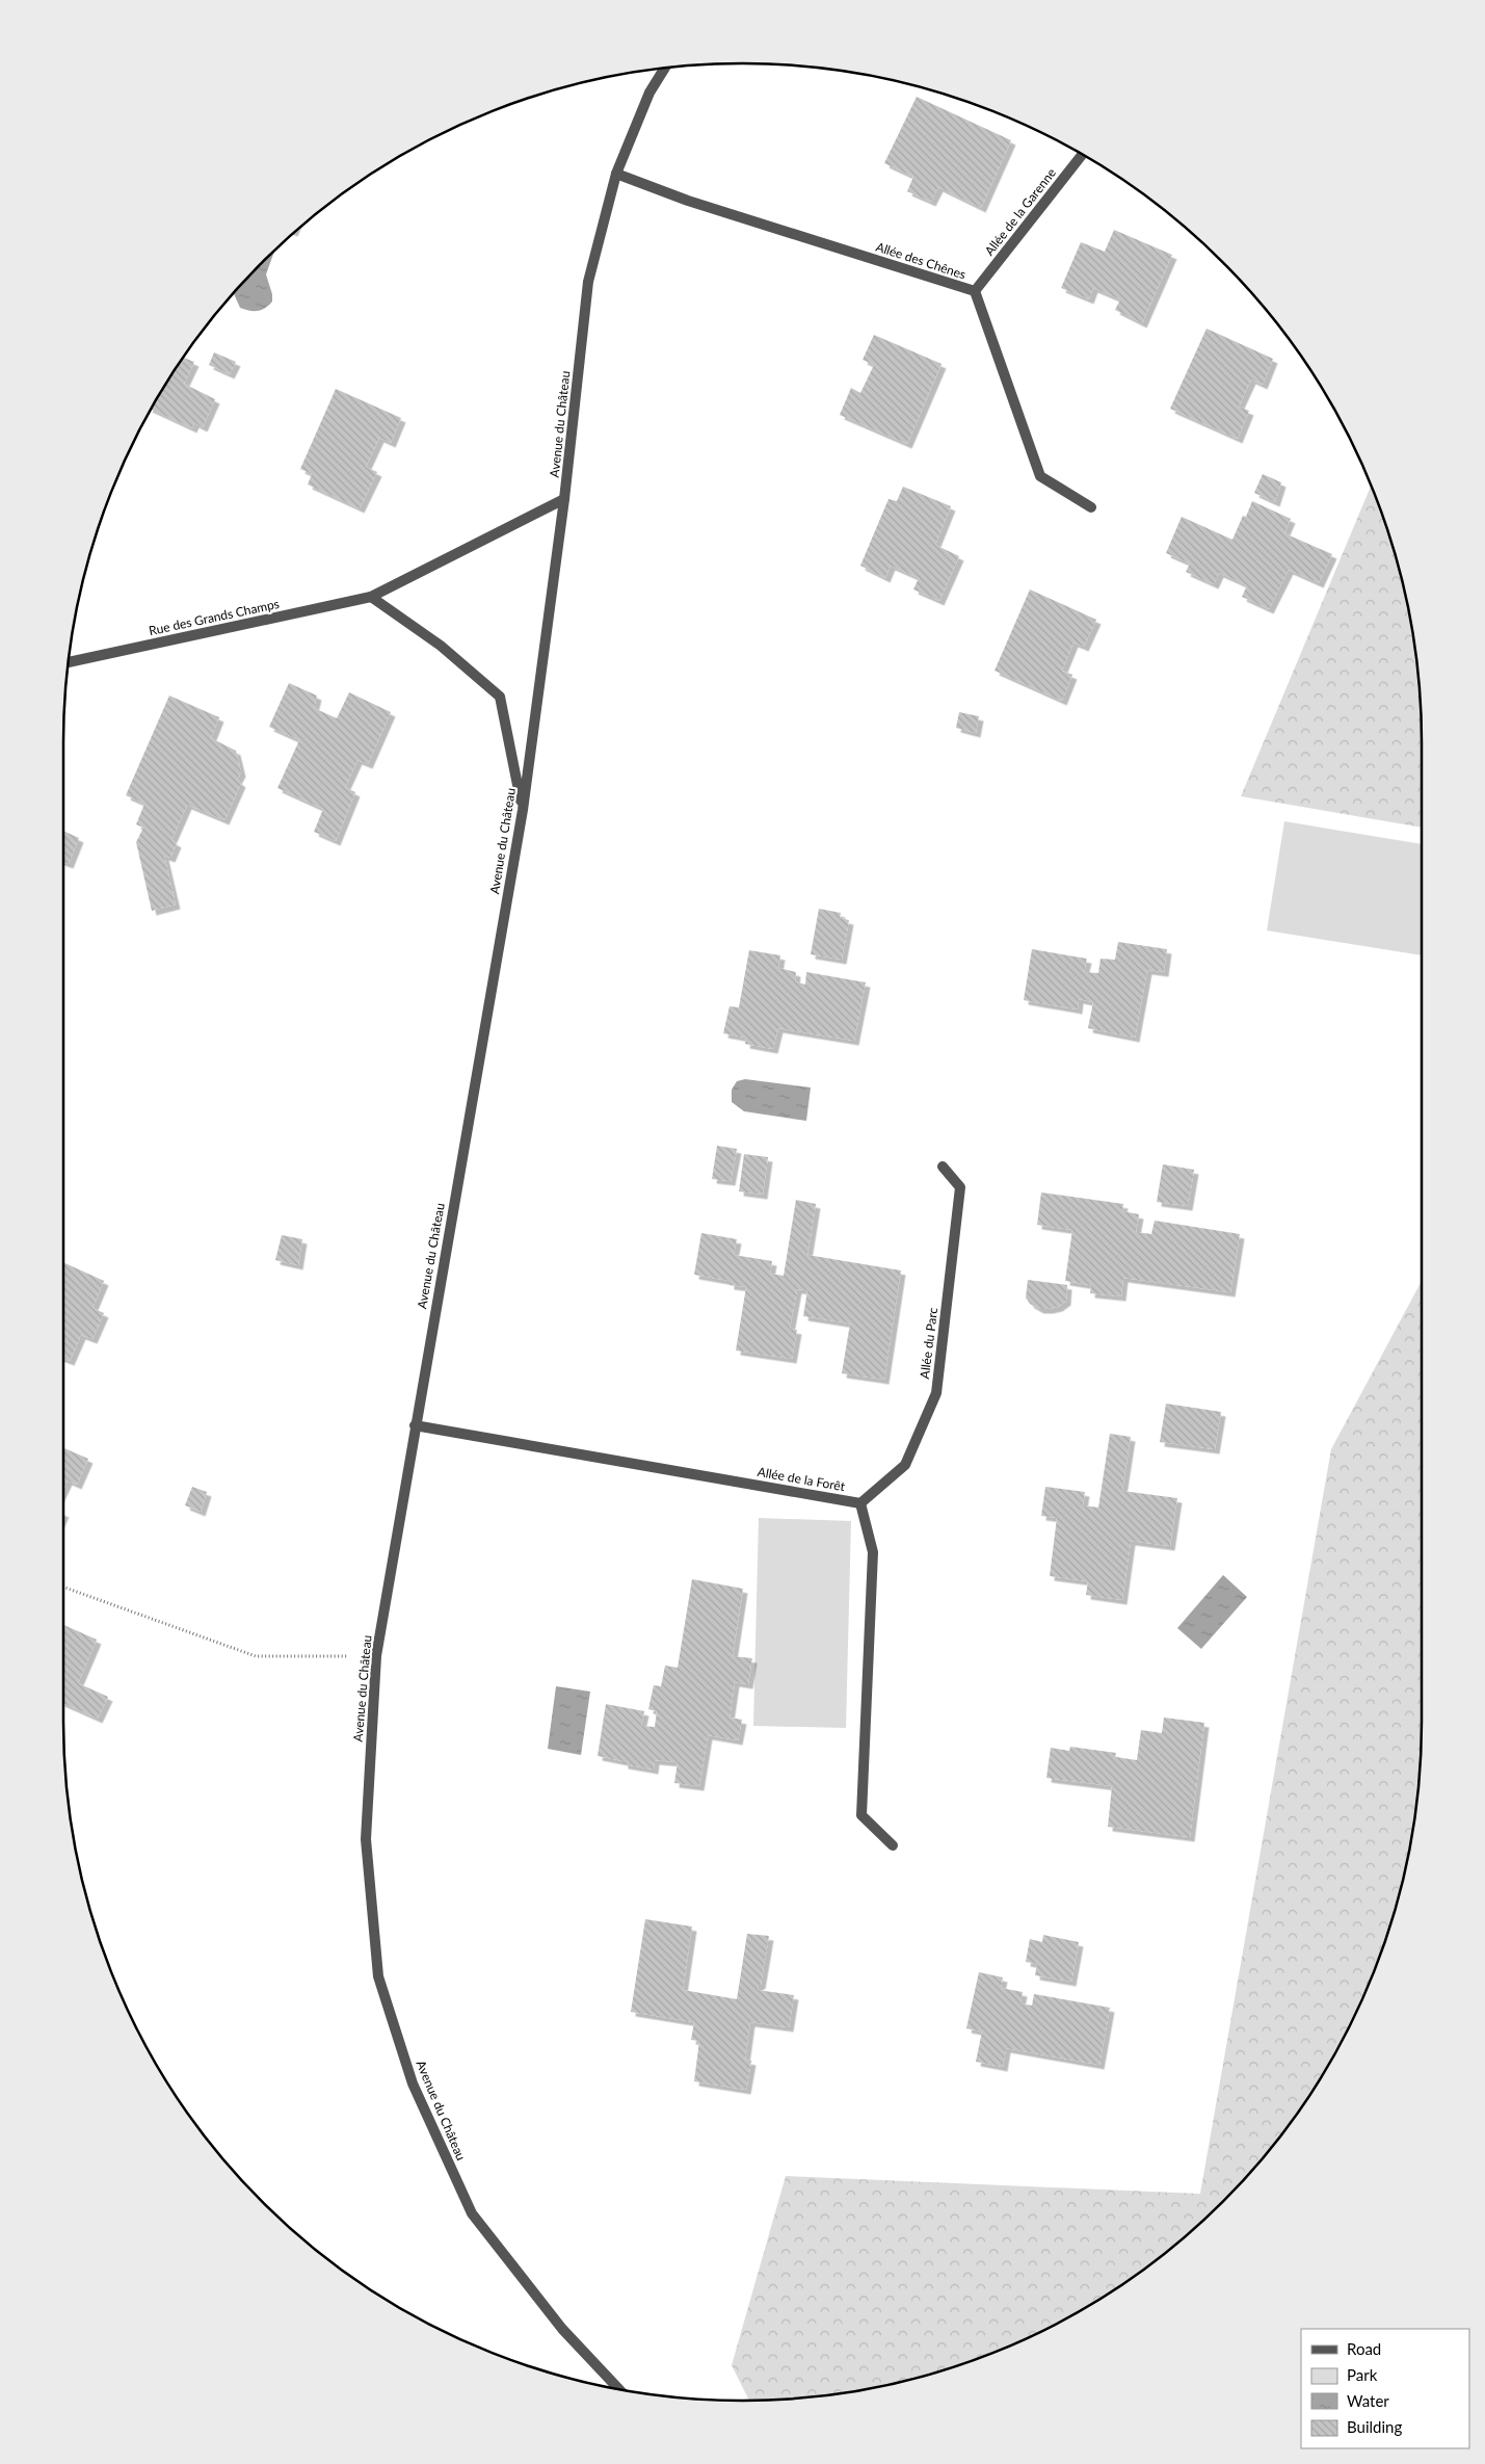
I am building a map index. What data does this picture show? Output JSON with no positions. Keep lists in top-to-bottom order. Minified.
{"streets":{"street":["Allée de la Garenne","Allée des Chênes","Avenue du Château","Rue des Grands Champs","Allée du Parc","Allée de la Forêt"]},"crossings":[["Allée de la Garenne","Allée des Chênes"],["Allée des Chênes","Avenue du Château"],["Avenue du Château","Rue des Grands Champs"],["Avenue du Château","Allée de la Forêt"],["Allée du Parc","Allée de la Forêt"]],"legend":["Road","Park","Water","Building"]}
